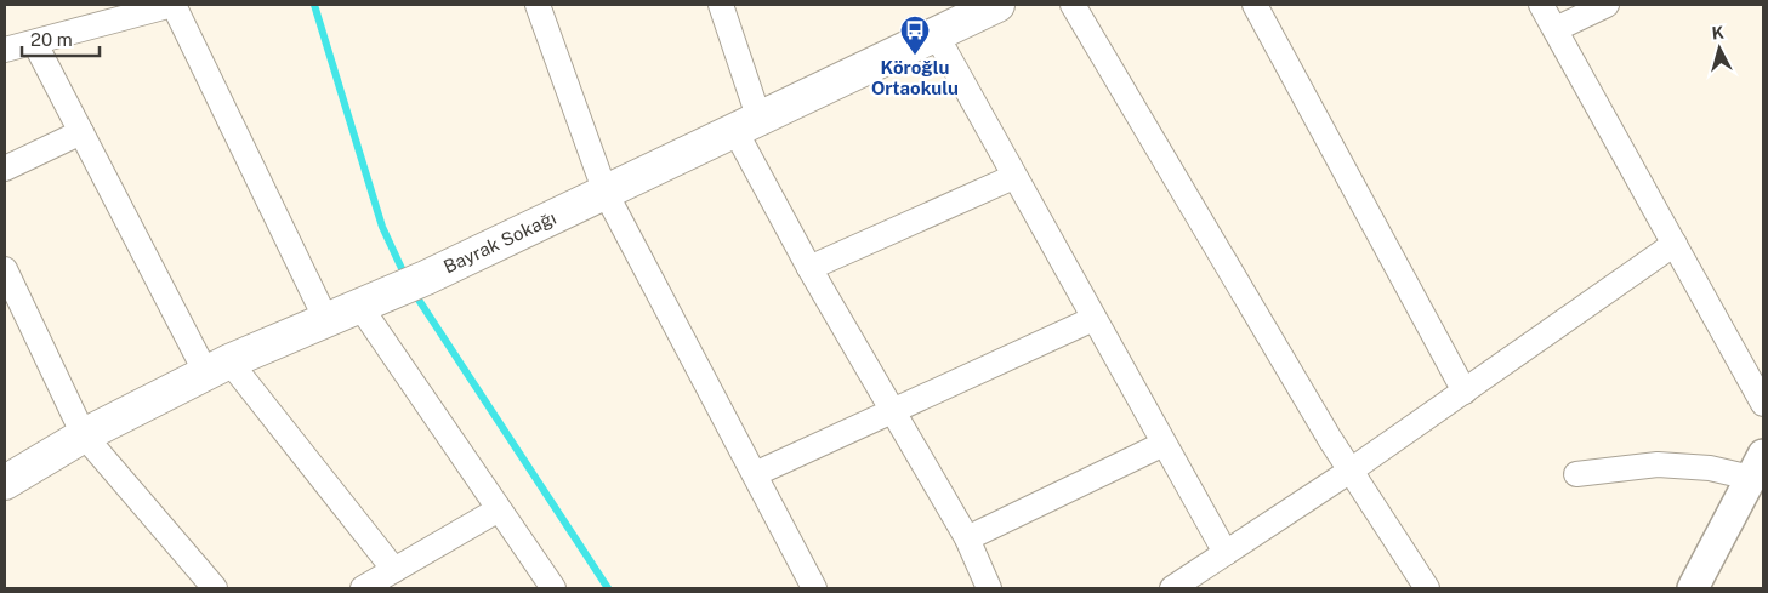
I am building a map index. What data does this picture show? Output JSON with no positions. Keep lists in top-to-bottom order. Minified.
{"streets":{"main road":["Bayrak Sokağı"]},"places":{"bus stop":["Köroğlu Ortaokulu"]},"scale_bar":"20 m","north":"top"}
